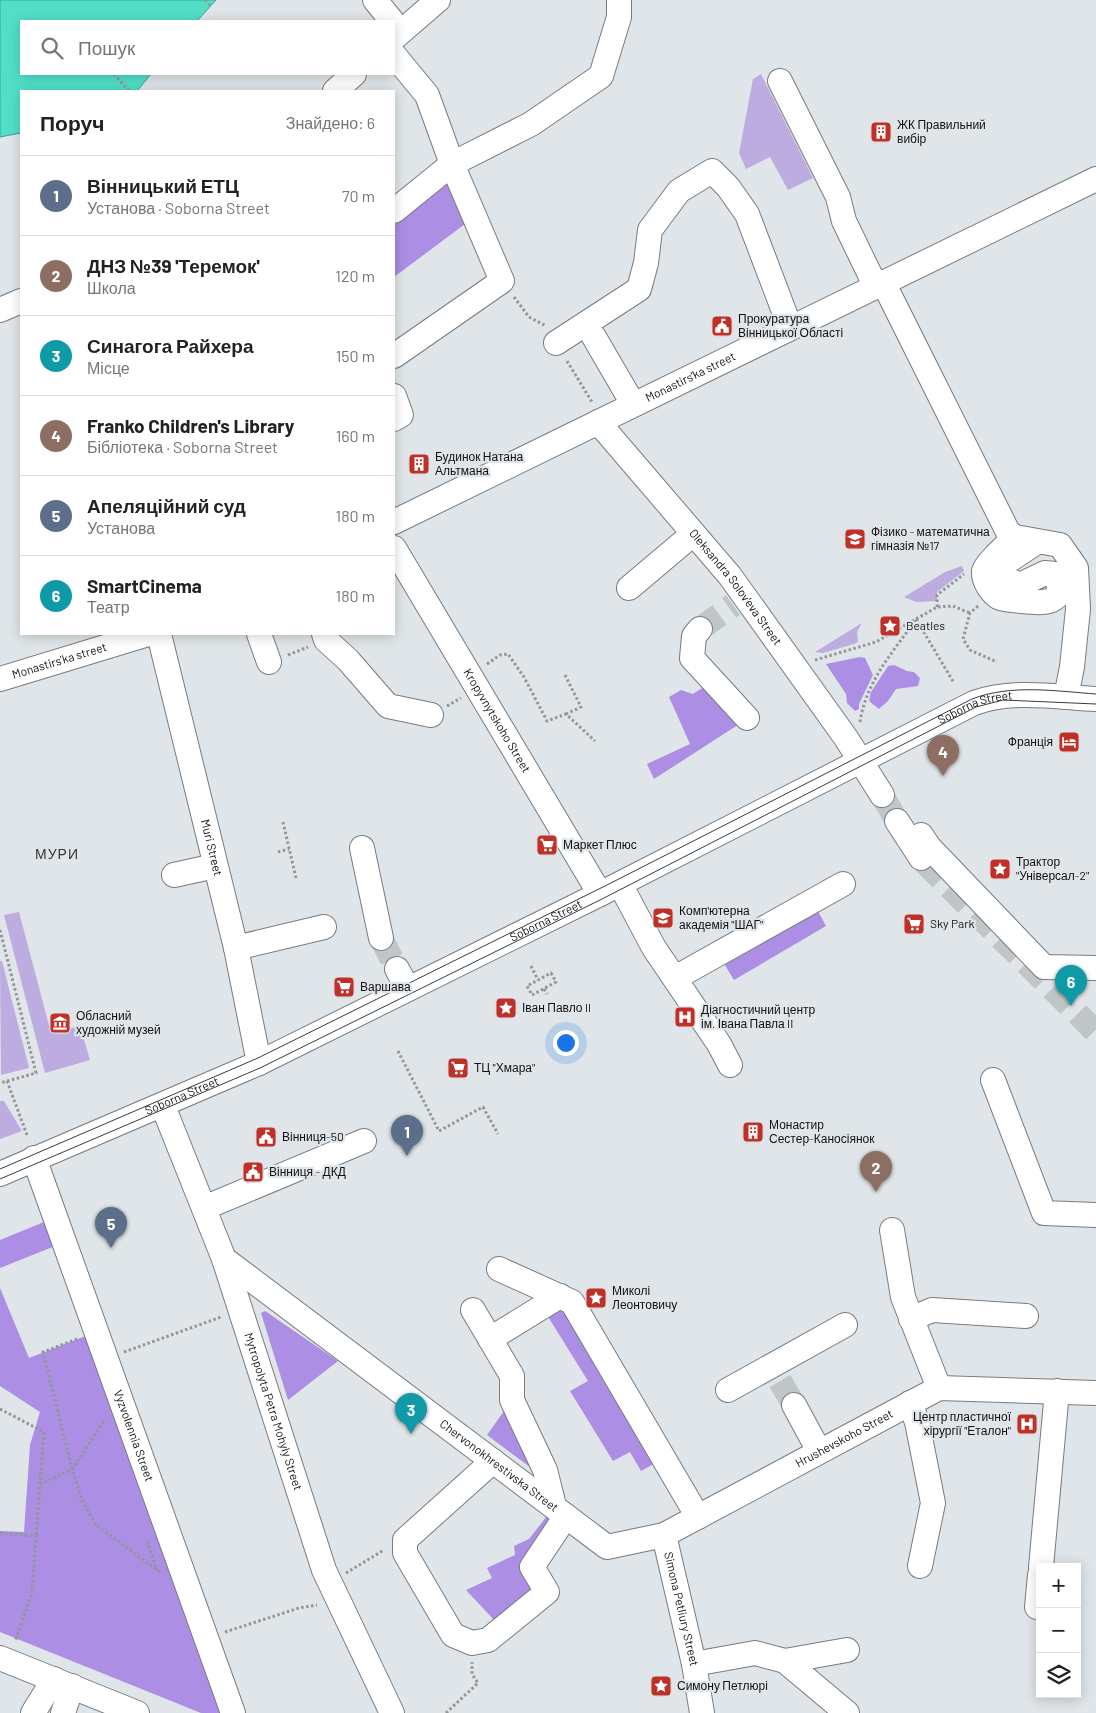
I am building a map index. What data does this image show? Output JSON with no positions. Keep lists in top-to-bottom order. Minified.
{"streets":{"street":["Monastirs'ka street","Oleksandra Solov'eva Street","Soborna Street","Kropyvnytskoho Street","Muri Street","Mytropolyta Petra Mohyly Street","Vyzvolennia Street","Hrushevskoho Street","Chervonokhrestivska Street","Simona Petliury Street"]},"crossings":[["Monastirs'ka street","Oleksandra Solov'eva Street"],["Oleksandra Solov'eva Street","Soborna Street"],["Soborna Street","Kropyvnytskoho Street"],["Soborna Street","Muri Street"],["Soborna Street","Mytropolyta Petra Mohyly Street"],["Soborna Street","Vyzvolennia Street"],["Mytropolyta Petra Mohyly Street","Chervonokhrestivska Street"],["Hrushevskoho Street","Chervonokhrestivska Street"],["Hrushevskoho Street","Simona Petliury Street"],["Chervonokhrestivska Street","Simona Petliury Street"]],"districts":["МУРИ"],"places":{"building":["ЖК Правильний вибір","Будинок Натана Альтмана","Монастир Сестер-Каносіянок"],"public building":["Прокуратура Вінницької Області","Вінниця-50","Вінниця - ДКД"],"school or university":["Фізико - математична гімназія №17","Комп'ютерна академія \"ШАГ\""],"place":["Beatles","Трактор \"Універсал-2\"","Іван Павло II","Миколі Леонтовичу","Симону Петлюрі"],"hotel":["Франція"],"supermarket":["Маркет Плюс","Sky Park","Варшава","ТЦ \"Хмара\""],"hospital":["Діагностичний центр ім. Івана Павла II","Центр пластичної хірургії \"Еталон\""],"museum":["Обласний художній музей"]},"page":{"search":"Пошук","heading":["Поруч","Знайдено: 6"],"list":[{"mark":"1","name":"Вінницький ЕТЦ","note":"Установа · Soborna Street","value":"70 m"},{"mark":"2","name":"ДНЗ №39 'Теремок'","note":"Школа","value":"120 m"},{"mark":"3","name":"Синагога Райхера","note":"Місце","value":"150 m"},{"mark":"4","name":"Franko Children's Library","note":"Бібліотека · Soborna Street","value":"160 m"},{"mark":"5","name":"Апеляційний суд","note":"Установа","value":"180 m"},{"mark":"6","name":"SmartCinema","note":"Театр","value":"180 m"}],"pins":["4","6","1","2","5","3"],"map_buttons":["+","−"]}}
